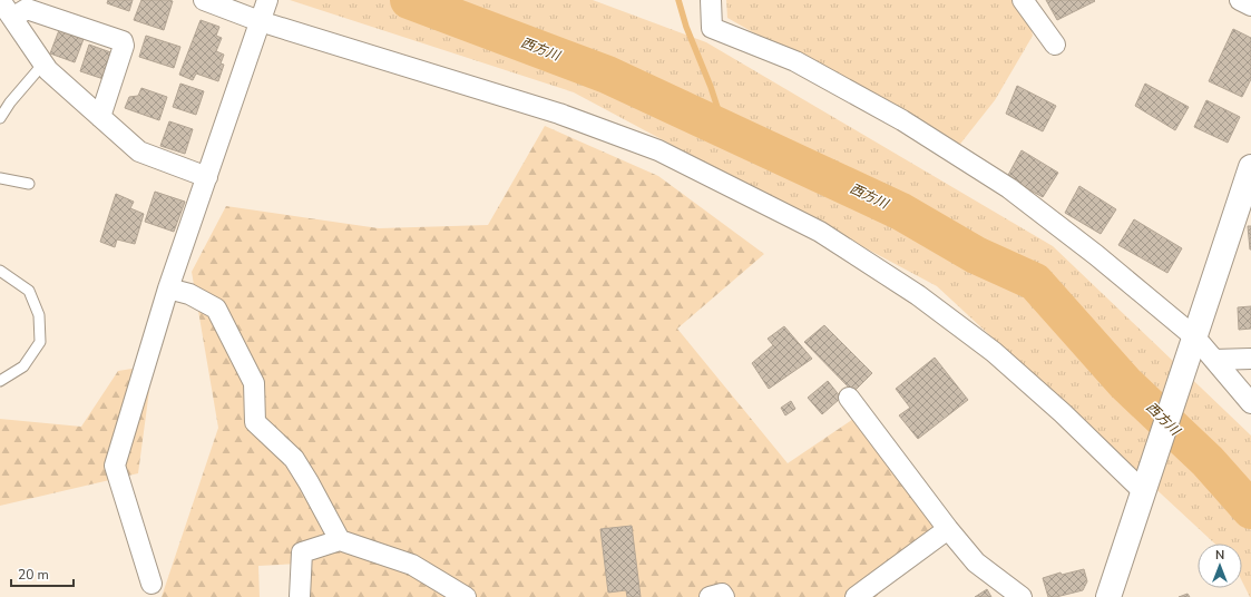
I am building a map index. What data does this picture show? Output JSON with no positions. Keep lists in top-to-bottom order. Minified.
{"water":["西方川"],"scale_bar":"20 m","north":"top"}
